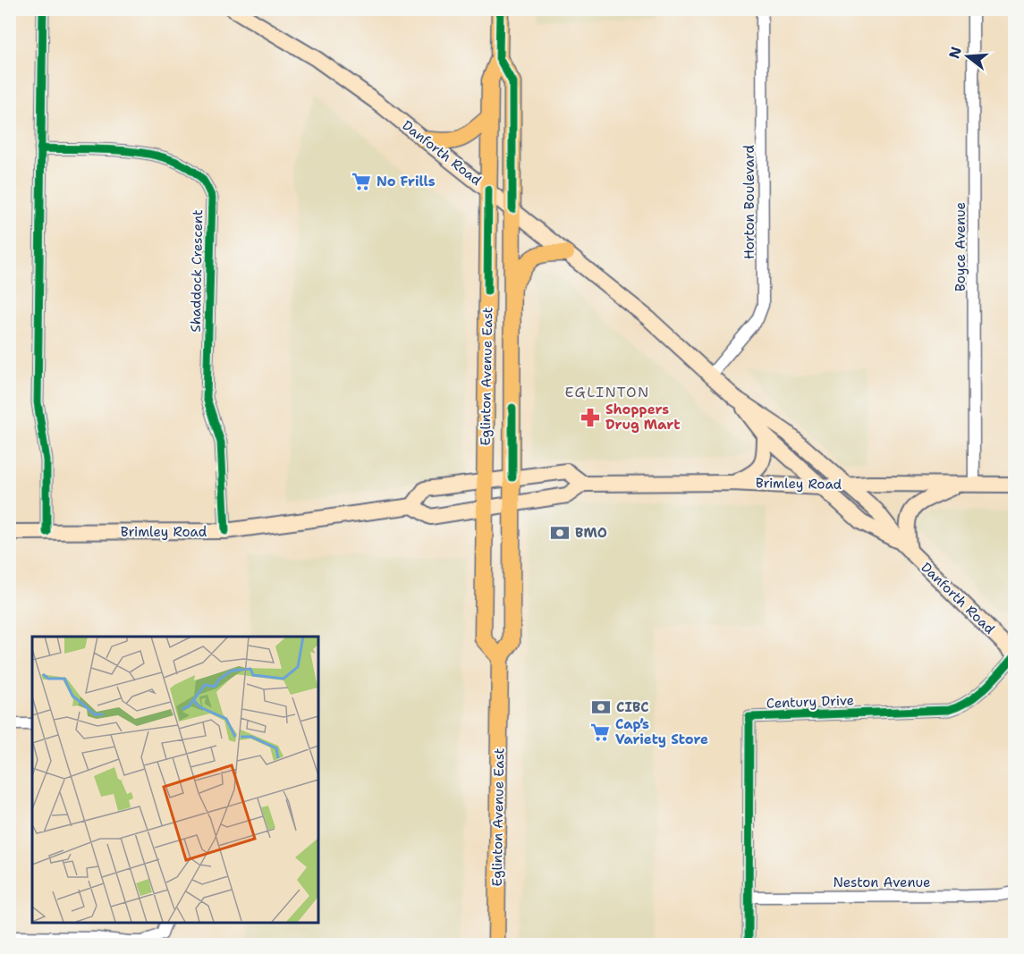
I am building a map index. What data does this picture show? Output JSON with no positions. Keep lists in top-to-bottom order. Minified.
{"streets":{"main road":["Danforth Road","Eglinton Avenue East","Brimley Road"],"street":["Horton Boulevard","Boyce Avenue","Shaddock Crescent","Century Drive","Neston Avenue"]},"crossings":[["Danforth Road","Horton Boulevard"],["Danforth Road","Eglinton Avenue East"],["Danforth Road","Brimley Road"],["Danforth Road","Century Drive"],["Boyce Avenue","Brimley Road"],["Shaddock Crescent","Brimley Road"],["Eglinton Avenue East","Brimley Road"],["Century Drive","Neston Avenue"]],"districts":["EGLINTON"],"places":{"supermarket":["No Frills","Cap’s Variety Store"],"pharmacy":["Shoppers Drug Mart"],"bank":["BMO","CIBC"]},"north":"left"}
